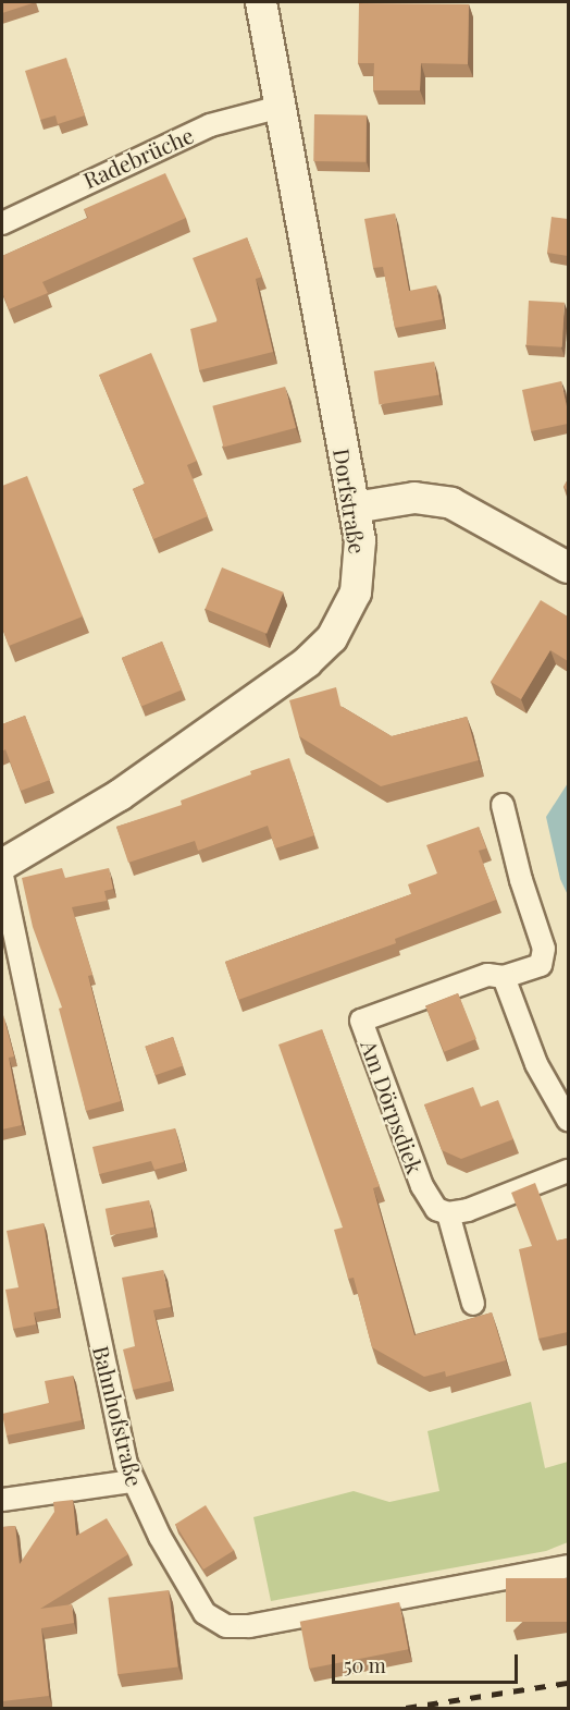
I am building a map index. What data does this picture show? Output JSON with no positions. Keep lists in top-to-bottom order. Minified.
{"streets":{"street":["Radebrüche","Dorfstraße","Am Dörpsdiek","Bahnhofstraße"]},"crossings":[["Radebrüche","Dorfstraße"]],"scale_bar":"50 m"}
